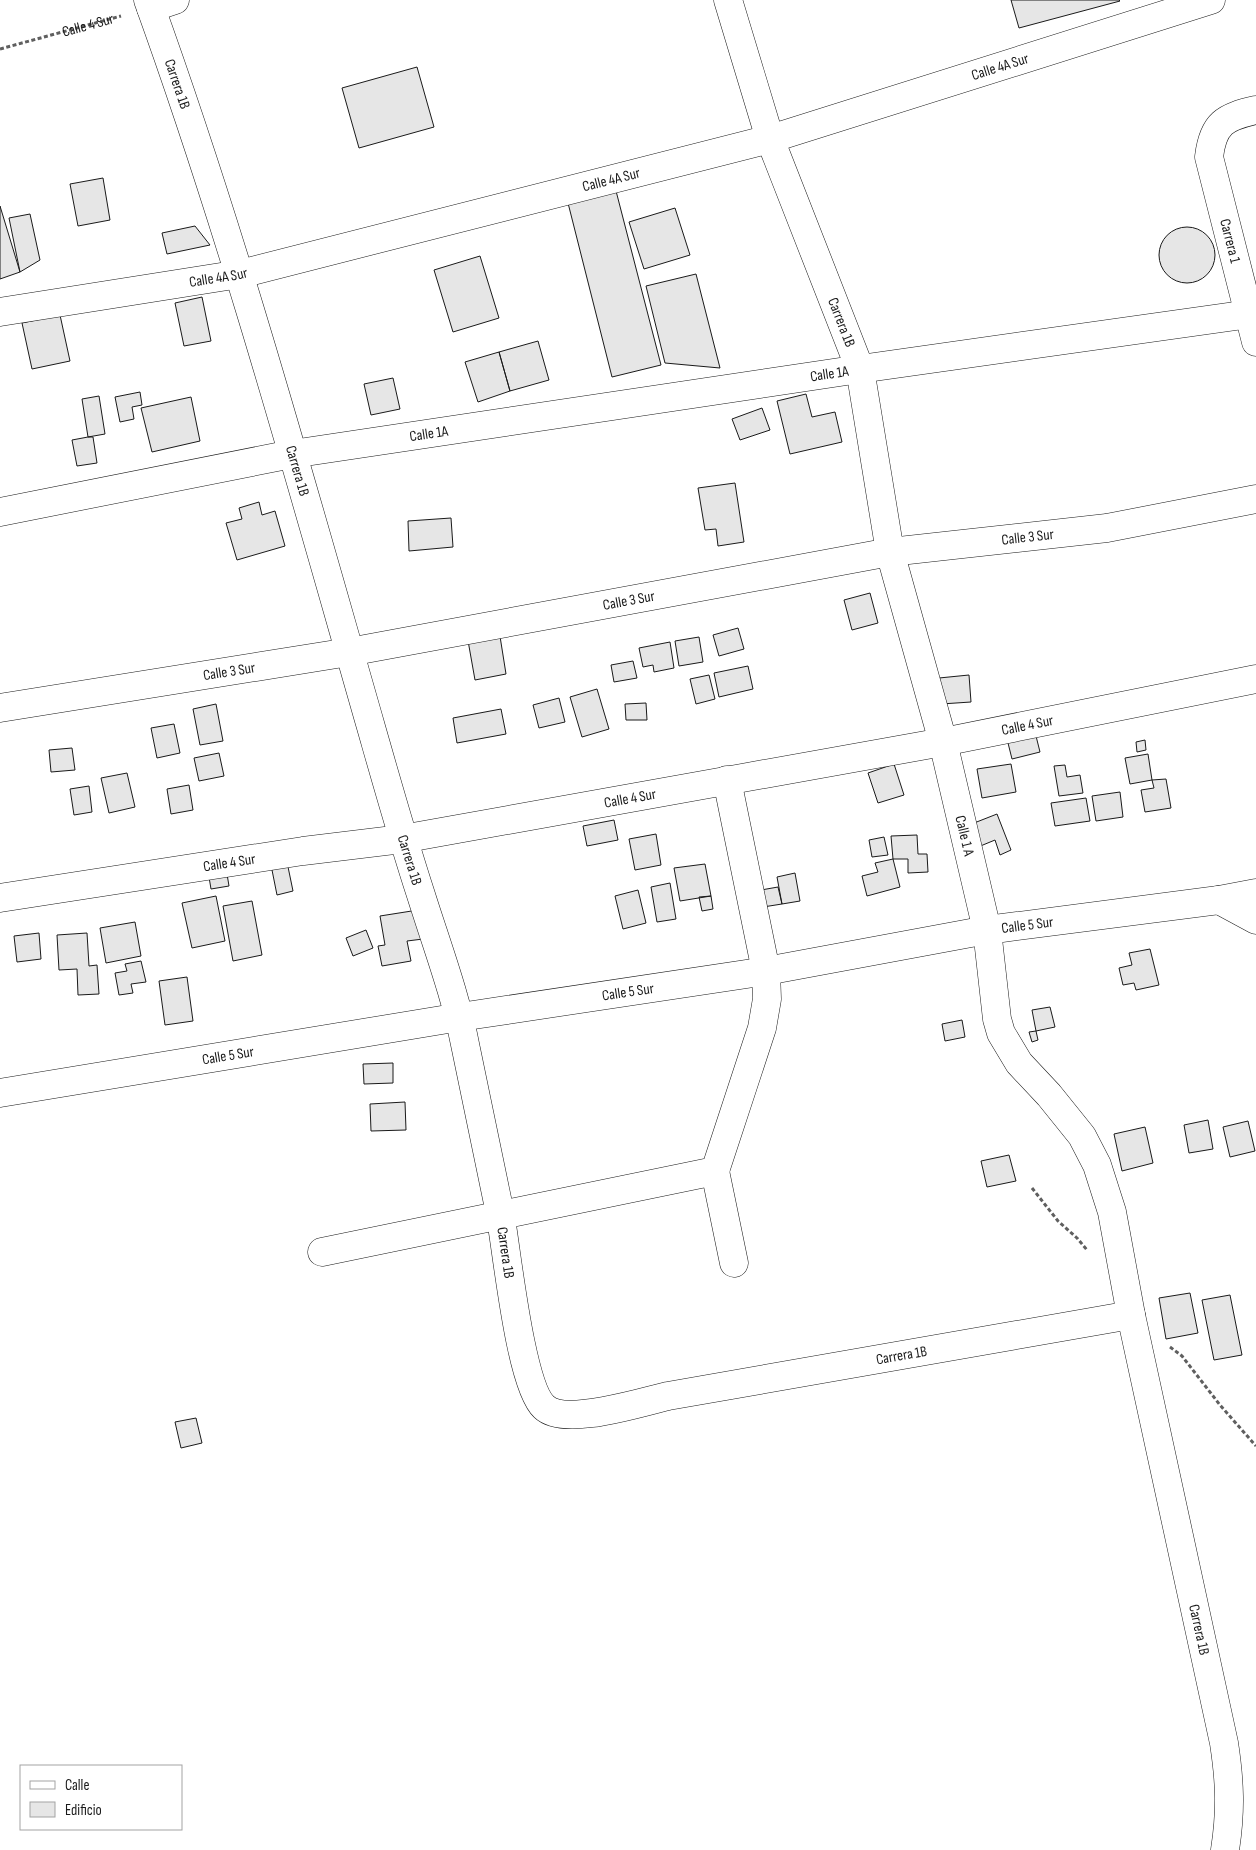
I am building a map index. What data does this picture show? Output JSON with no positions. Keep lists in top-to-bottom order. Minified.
{"streets":{"street":["Calle 4 Sur","Calle 4A Sur","Carrera 1B","Carrera 1","Calle 1A","Calle 3 Sur","Calle 1 A","Calle 5 Sur"]},"crossings":[["Calle 4 Sur","Carrera 1B"],["Calle 4 Sur","Calle 1 A"],["Calle 4A Sur","Carrera 1B"],["Carrera 1B","Calle 1A"],["Carrera 1B","Calle 3 Sur"],["Carrera 1B","Calle 1 A"],["Carrera 1B","Calle 5 Sur"],["Carrera 1","Calle 1A"],["Calle 1 A","Calle 5 Sur"]],"legend":["Calle","Edificio"]}
